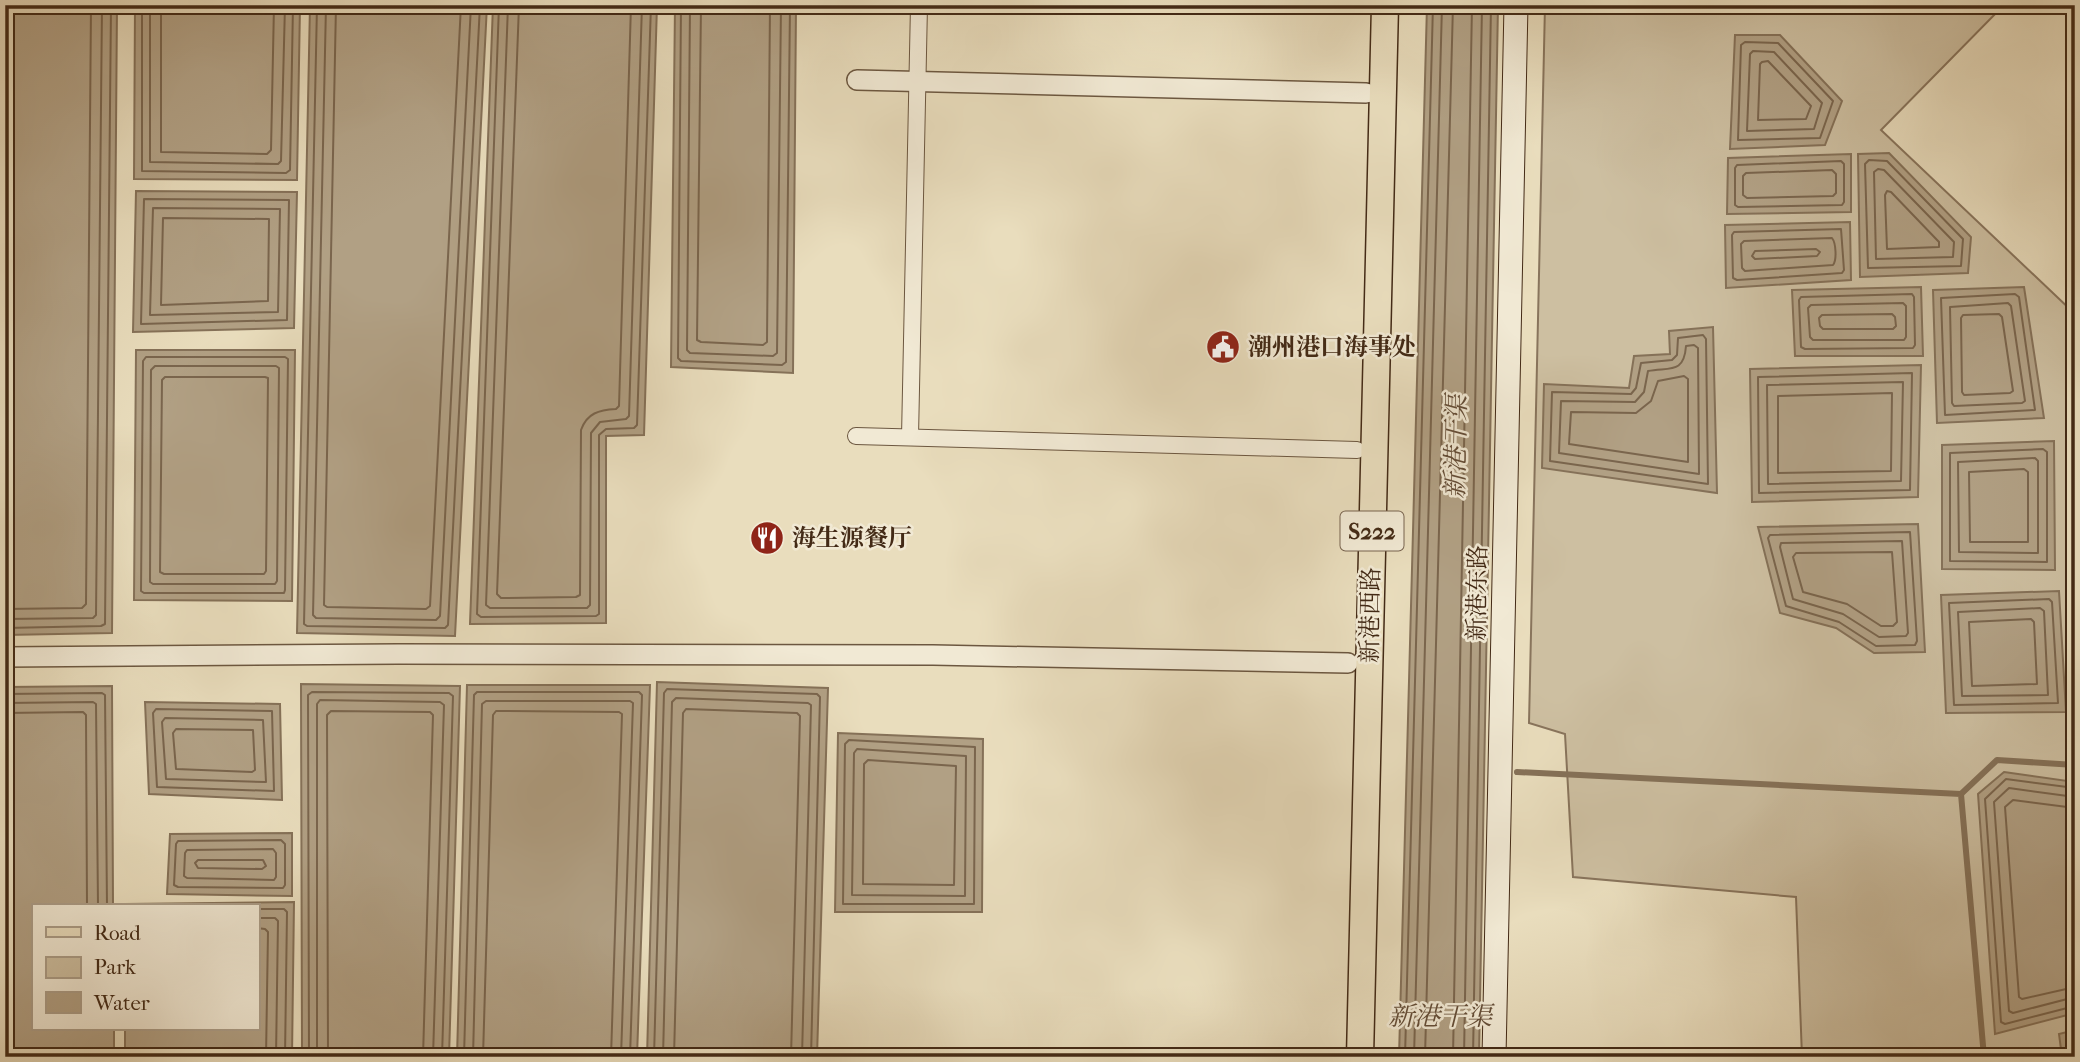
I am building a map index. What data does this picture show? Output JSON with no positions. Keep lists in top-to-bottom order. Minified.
{"streets":{"main road":["S222","新港东路","新港西路"]},"water":["新港干渠"],"places":{"public building":["潮州港口海事处"],"restaurant":["海生源餐厅"]},"legend":["Road","Park","Water"]}
